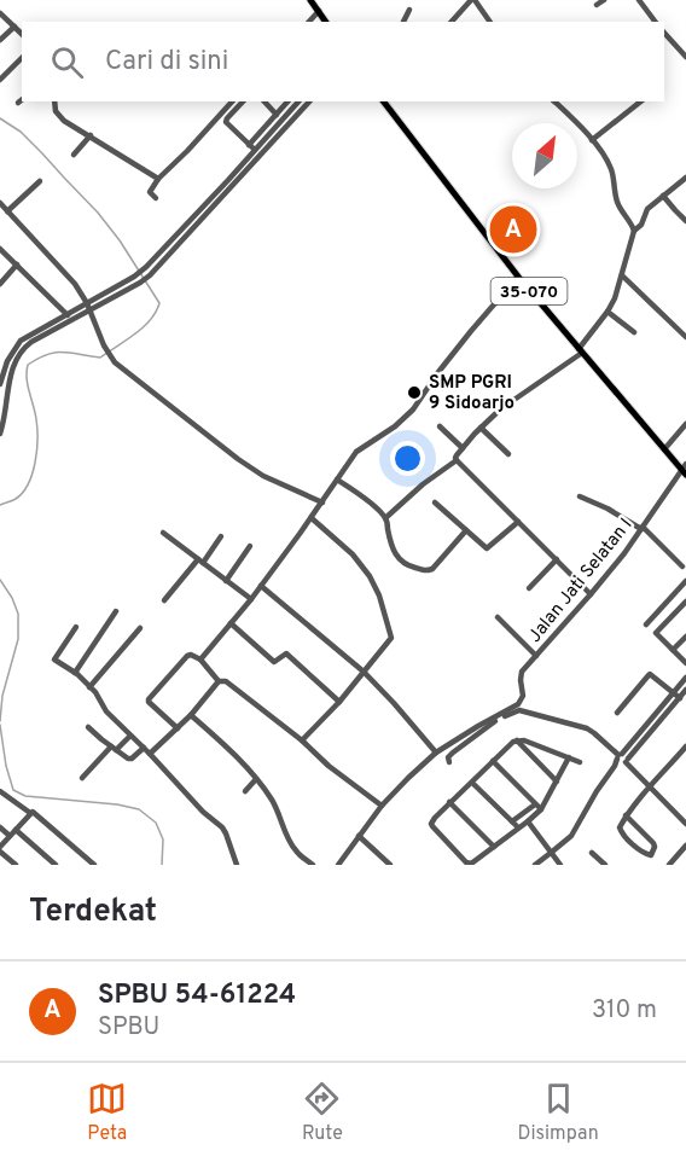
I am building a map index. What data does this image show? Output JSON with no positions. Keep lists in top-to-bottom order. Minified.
{"streets":{"main road":["35-070"],"street":["Jalan Jati Selatan I"]},"crossings":[["35-070","Jalan Jati Selatan I"]],"places":["SMP PGRI 9 Sidoarjo"],"north":"top right","page":{"search":"Cari di sini","pins":"A","heading":"Terdekat","list":[{"mark":"A","name":"SPBU 54-61224","note":"SPBU","value":"310 m"}],"nav":["Peta","Rute","Disimpan"]}}
